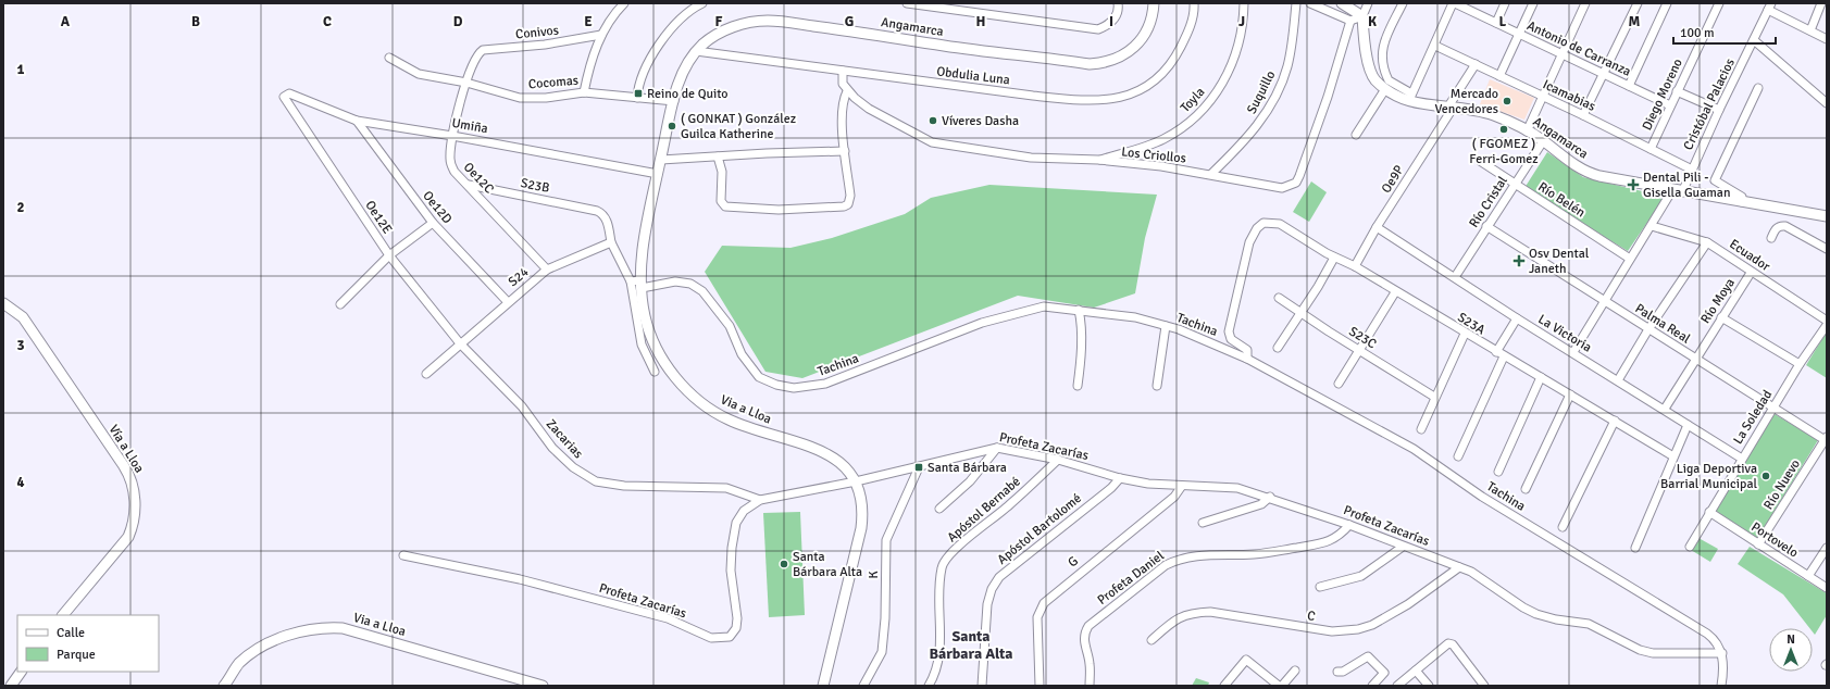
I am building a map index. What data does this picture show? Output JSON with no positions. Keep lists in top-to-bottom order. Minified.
{"streets":{"street":["Angamarca","Conivos","Antonio de Carranza","Obdulia Luna","Cocomas","Suquillo","Diego Moreno","Icamabias","Toyla","Cristóbal Palacios","Umiña","Los Criollos","Oe12C","Oe9P","S23B","Río Belén","Río Cristal","Oe12D","Oe12E","Ecuador","S24","Río Moya","S23A","Palma Real","Tachina","La Victoria","S23C","Via a Lloa","La Soledad","Zacarias","Profeta Zacarías","Vía a Lloa","Río Nuevo","Apóstol Bernabé","Apóstol Bartolomé","Portovelo","G","K","Profeta Daniel","C"]},"crossings":[["Angamarca","Obdulia Luna"],["Angamarca","Cocomas"],["Angamarca","Cristóbal Palacios"],["Angamarca","Oe9P"],["Angamarca","Río Cristal"],["Angamarca","Via a Lloa"],["Conivos","Oe12C"],["Antonio de Carranza","Diego Moreno"],["Cocomas","Oe12C"],["Cocomas","Via a Lloa"],["Suquillo","Los Criollos"],["Diego Moreno","Icamabias"],["Icamabias","Cristóbal Palacios"],["Icamabias","Oe9P"],["Toyla","Los Criollos"],["Cristóbal Palacios","Río Belén"],["Cristóbal Palacios","Ecuador"],["Cristóbal Palacios","Palma Real"],["Cristóbal Palacios","La Victoria"],["Umiña","Oe12C"],["Umiña","Oe12D"],["Umiña","Oe12E"],["Umiña","Via a Lloa"],["Oe12C","S23B"],["Oe12C","S24"],["Oe9P","S23A"],["Oe9P","La Victoria"],["S23B","S24"],["Río Belén","Río Cristal"],["Río Cristal","Palma Real"],["Río Cristal","La Victoria"],["Oe12D","S24"],["Oe12E","S24"],["Oe12E","Zacarias"],["Ecuador","Río Moya"],["S24","Zacarias"],["Río Moya","Palma Real"],["Río Moya","La Victoria"],["S23A","Tachina"],["Palma Real","La Soledad"],["Palma Real","Río Nuevo"],["Tachina","Via a Lloa"],["Tachina","Profeta Zacarías"],["La Victoria","La Soledad"],["Via a Lloa","Profeta Zacarías"],["La Soledad","Portovelo"],["Zacarias","Profeta Zacarías"],["Profeta Zacarías","Apóstol Bernabé"],["Profeta Zacarías","Apóstol Bartolomé"],["Profeta Zacarías","G"],["Profeta Zacarías","K"],["Profeta Zacarías","Profeta Daniel"],["Profeta Zacarías","C"],["Río Nuevo","Portovelo"]],"districts":["Santa Bárbara Alta"],"places":{"transit":["Reino de Quito","Santa Bárbara"],"other":["Mercado Vencedores","Víveres Dasha","( GONKAT ) González Guilca Katherine","( FGOMEZ ) Ferri-Gomez","Liga Deportiva Barrial Municipal","Santa Bárbara Alta"],"health":["Dental Pili - Gisella Guaman","Osv Dental Janeth"]},"legend":["Calle","Parque"],"scale_bar":"100 m","north":"top","grid":{"columns":["A","B","C","D","E","F","G","H","I","J","K","L","M"],"rows":["1","2","3","4"]}}
